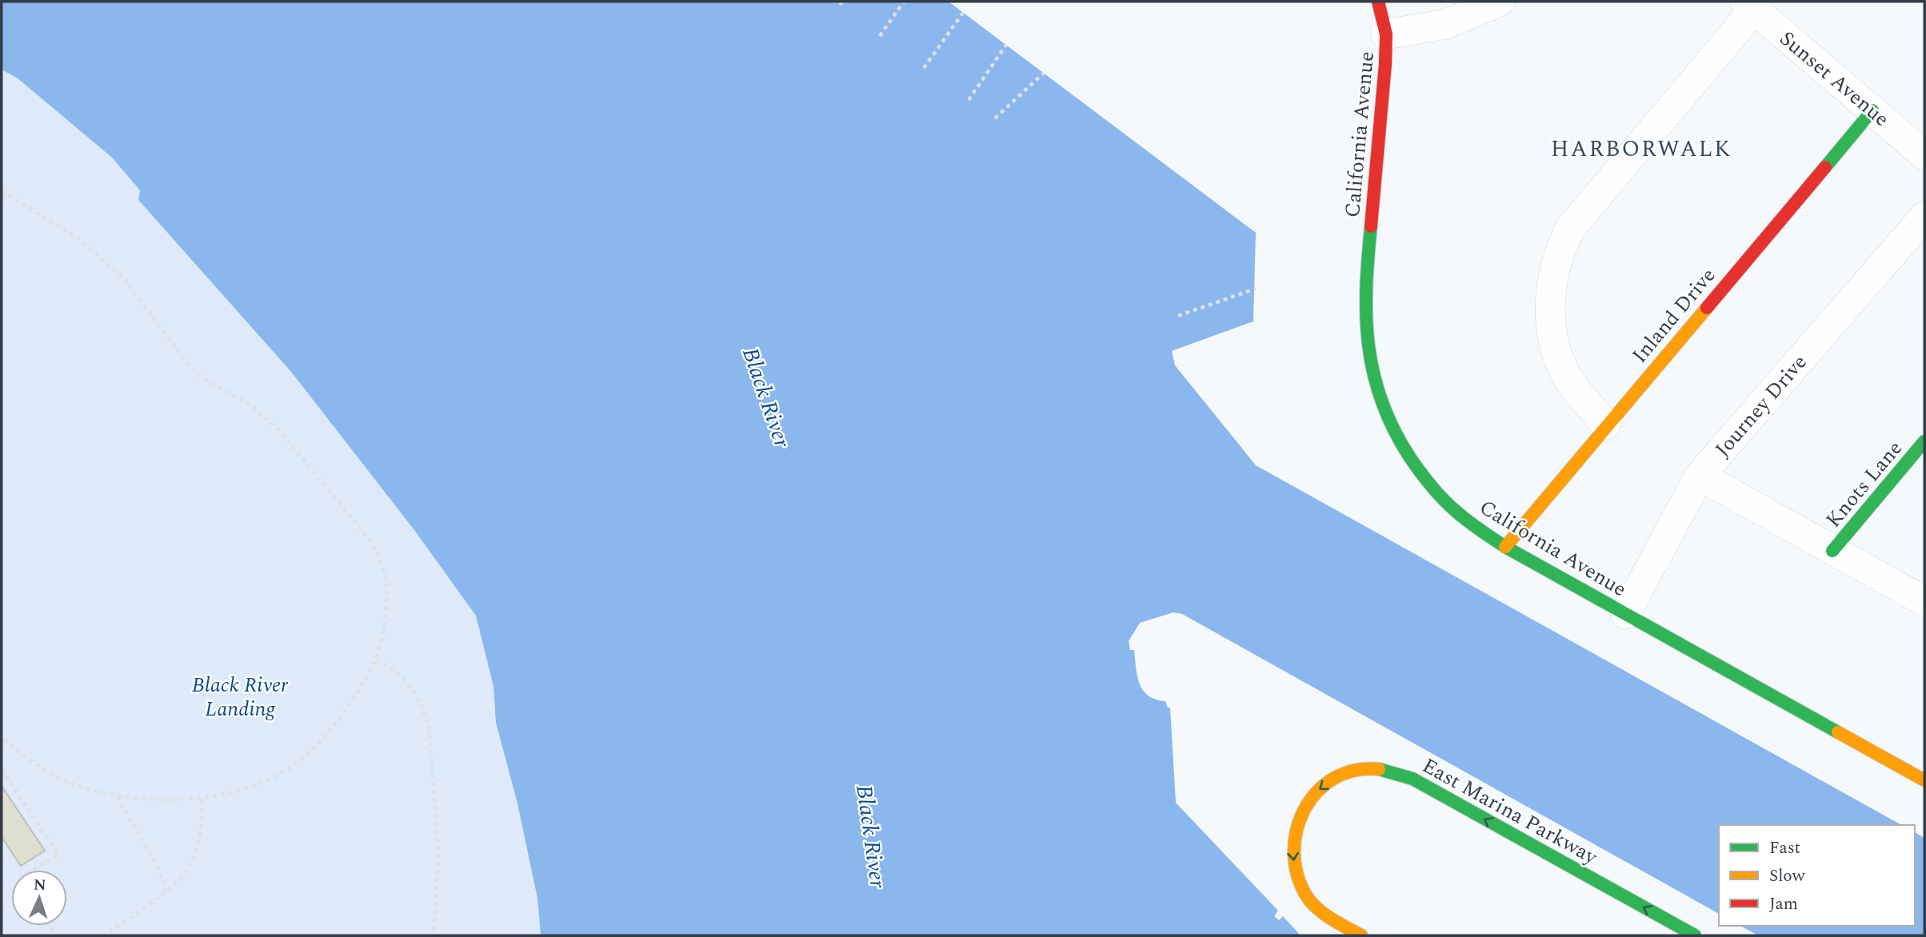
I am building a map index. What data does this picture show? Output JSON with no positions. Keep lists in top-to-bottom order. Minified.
{"streets":{"street":["Sunset Avenue","California Avenue","Inland Drive","Journey Drive","Knots Lane","East Marina Parkway"]},"crossings":[["Sunset Avenue","Inland Drive"],["California Avenue","Inland Drive"],["California Avenue","Journey Drive"]],"districts":["HARBORWALK"],"water":["Black River"],"parks":["Black River Landing"],"legend":["Fast","Slow","Jam"],"north":"top"}
